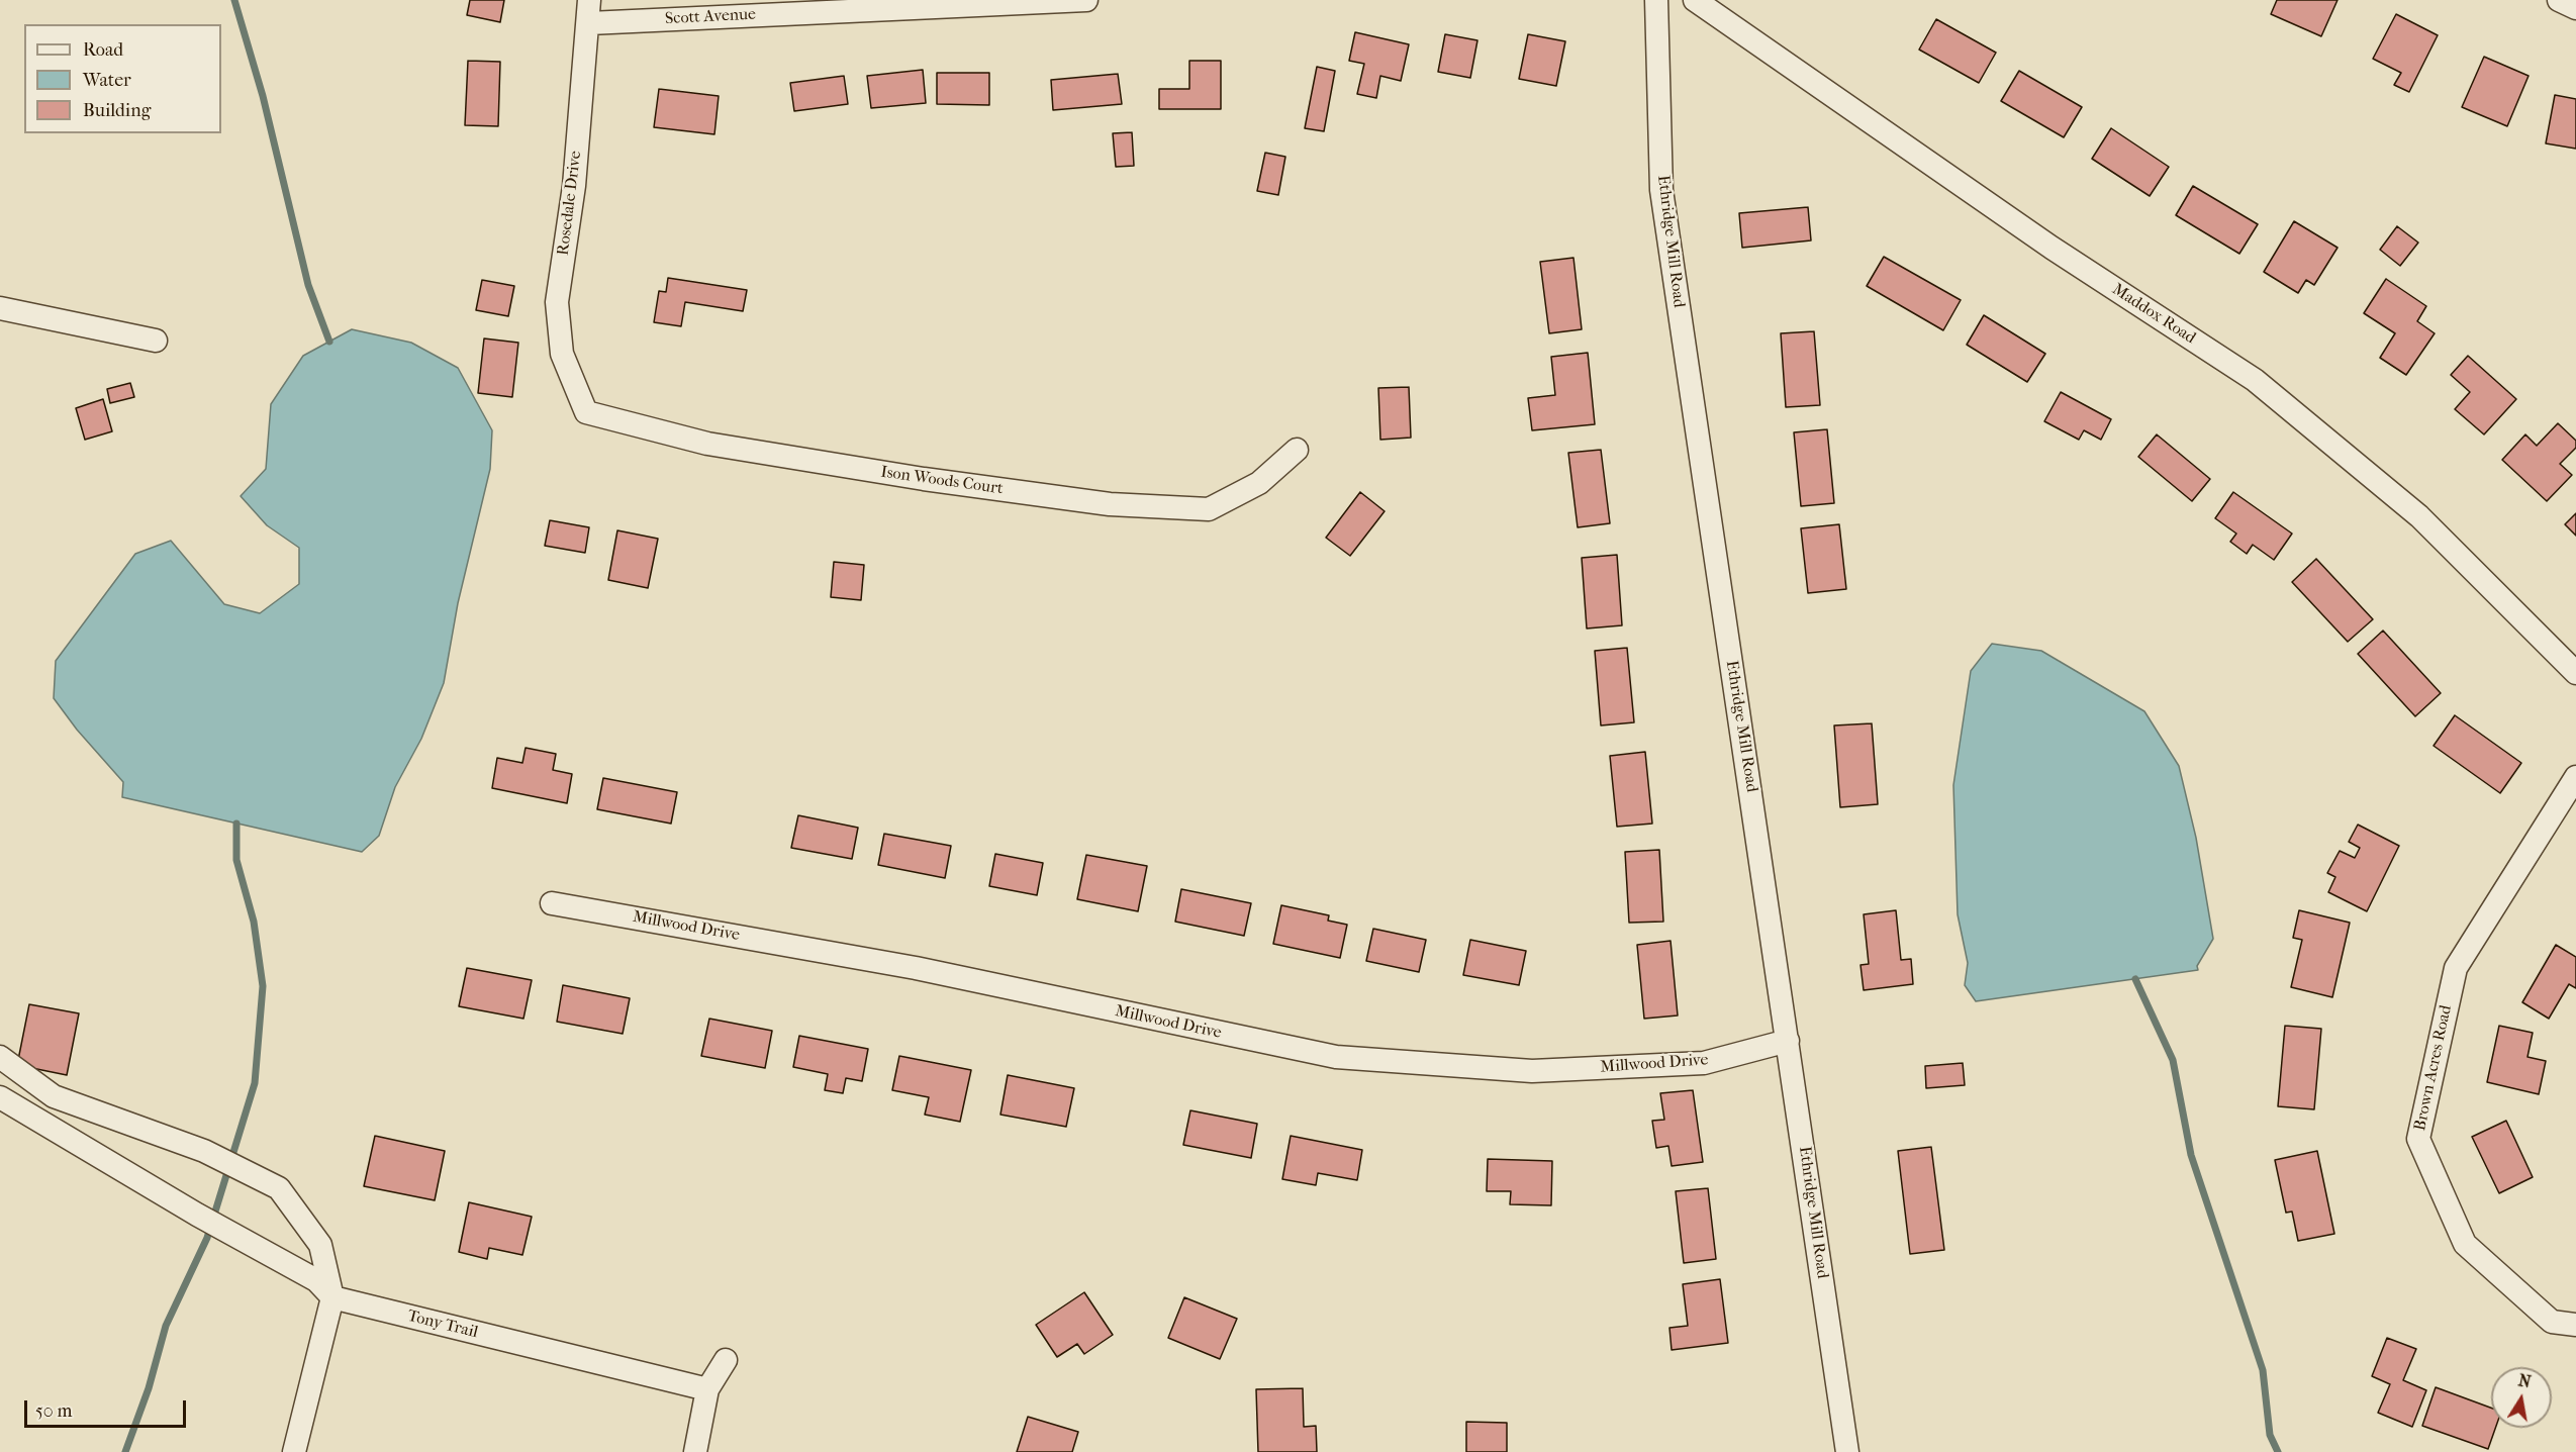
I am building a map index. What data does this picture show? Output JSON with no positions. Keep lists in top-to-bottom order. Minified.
{"streets":{"street":["Scott Avenue","Rosedale Drive","Ethridge Mill Road","Maddox Road","Ison Woods Court","Millwood Drive","Brown Acres Road","Tony Trail"]},"crossings":[["Scott Avenue","Rosedale Drive"],["Rosedale Drive","Ison Woods Court"],["Ethridge Mill Road","Millwood Drive"]],"legend":["Road","Water","Building"],"scale_bar":"50 m","north":"top"}
